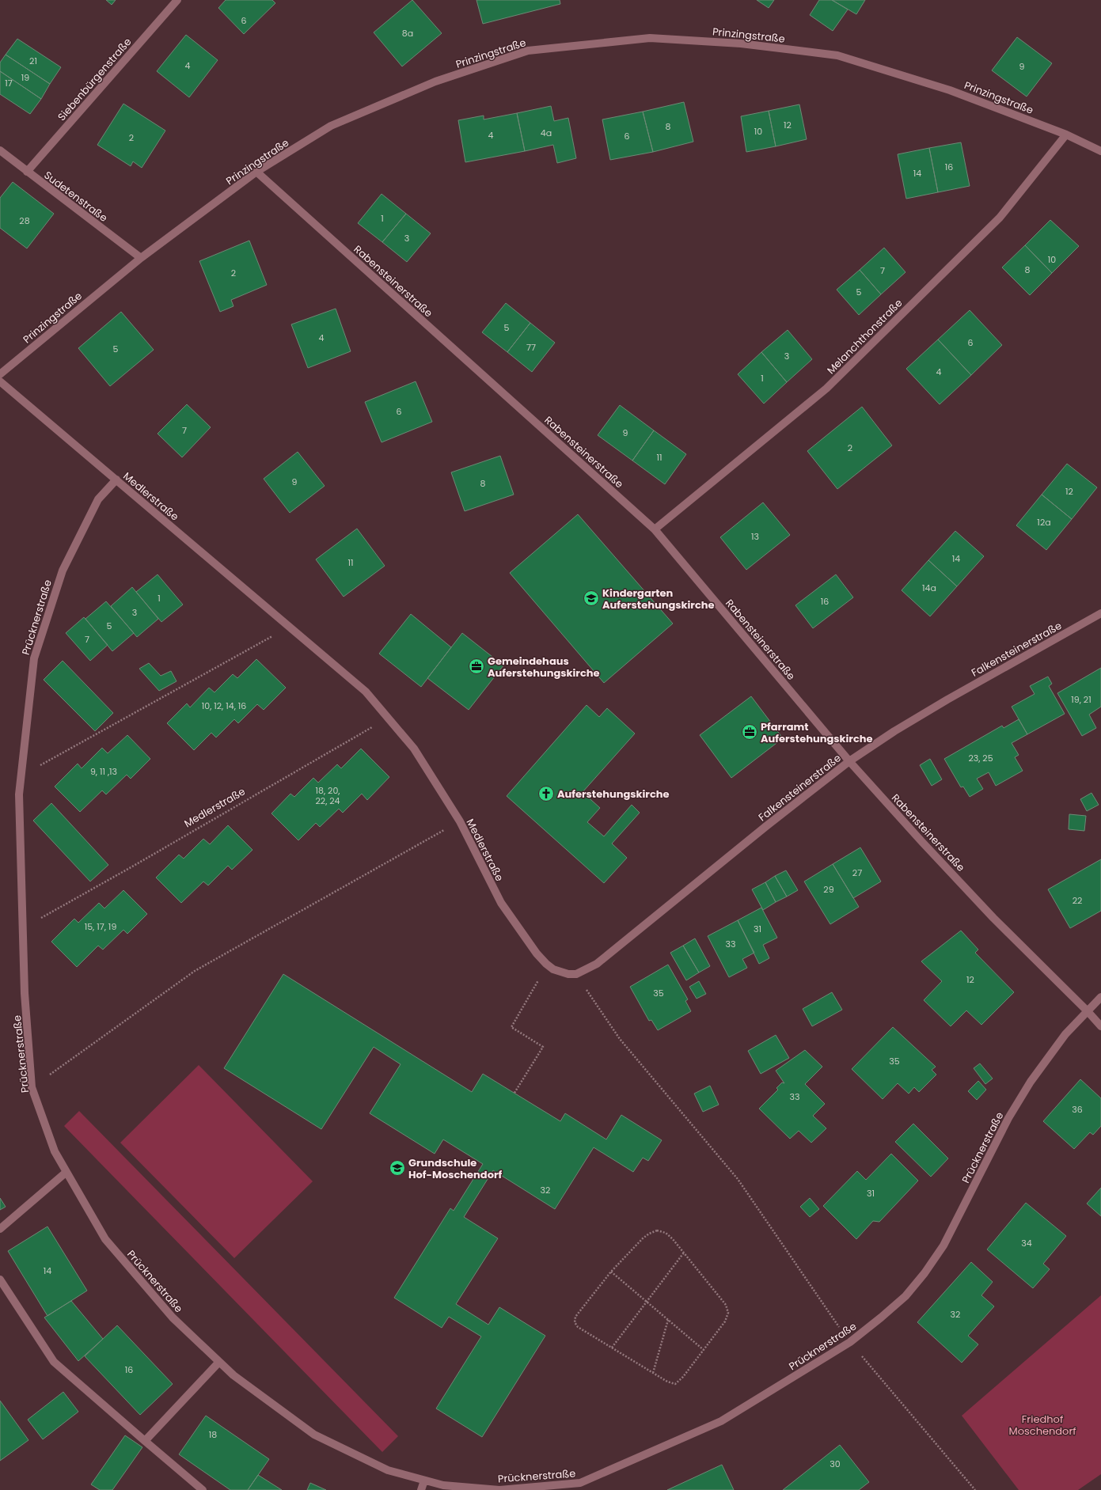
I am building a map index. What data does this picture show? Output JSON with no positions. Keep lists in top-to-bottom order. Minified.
{"streets":{"street":["Prinzingstraße","Siebenbürgenstraße","Sudetenstraße","Rabensteinerstraße","Melanchthonstraße","Medlerstraße","Prücknerstraße","Falkensteinerstraße"]},"crossings":[["Prinzingstraße","Sudetenstraße"],["Prinzingstraße","Rabensteinerstraße"],["Prinzingstraße","Melanchthonstraße"],["Siebenbürgenstraße","Sudetenstraße"],["Rabensteinerstraße","Melanchthonstraße"],["Rabensteinerstraße","Prücknerstraße"],["Rabensteinerstraße","Falkensteinerstraße"],["Medlerstraße","Prücknerstraße"],["Medlerstraße","Falkensteinerstraße"]],"parks":["Friedhof Moschendorf"],"places":{"school or university":["Kindergarten Auferstehungskirche","Grundschule Hof-Moschendorf"],"office":["Gemeindehaus Auferstehungskirche","Pfarramt Auferstehungskirche"],"church":["Auferstehungskirche"]},"house_numbers":["6","8a","21","4","9","19","17","12","8","10","4a","4","6","2","16","14","1","28","3","10","8","7","2","5","5","4","6","77","5","3","4","1","6","7","9","2","11","9","8","12","12a","13","14","11","14a","1","16","3","5","7","19, 21","10, 12, 14, 16","23, 25","9, 11 ,13","18, 20, 22, 24","27","29","22","15, 17, 19","31","33","12","35","35","33","36","32","31","34","14","32","16","18","30"]}
